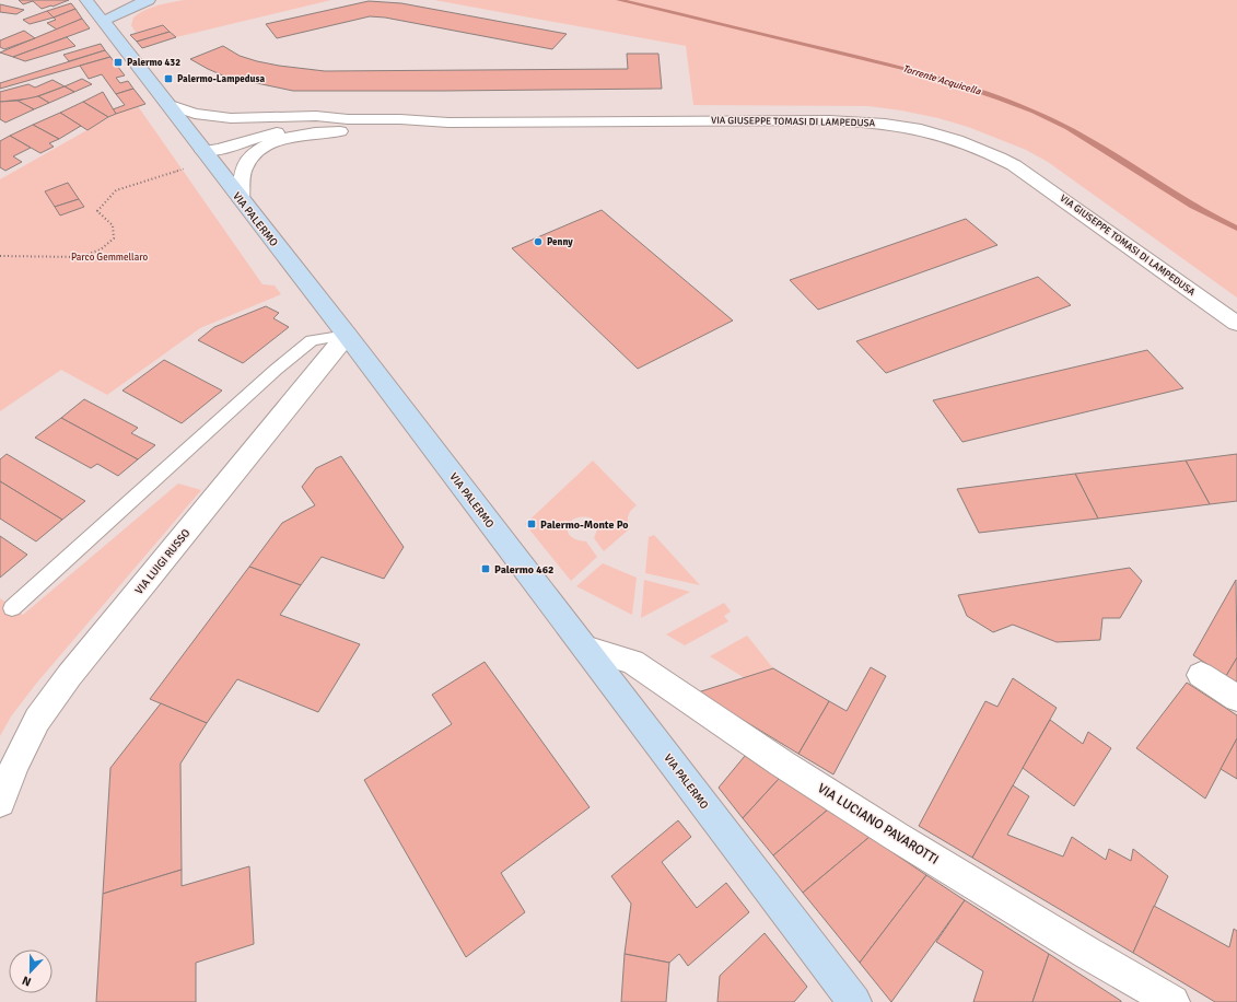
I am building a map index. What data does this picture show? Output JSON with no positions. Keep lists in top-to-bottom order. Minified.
{"streets":{"main road":["VIA PALERMO"],"street":["VIA GIUSEPPE TOMASI DI LAMPEDUSA","VIA LUIGI RUSSO","VIA LUCIANO PAVAROTTI"]},"crossings":[["VIA PALERMO","VIA LUIGI RUSSO"],["VIA PALERMO","VIA LUCIANO PAVAROTTI"]],"water":["Torrente Acquicella"],"parks":["Parco Gemmellaro"],"places":{"transit":["Palermo 432","Palermo-Lampedusa","Palermo-Monte Po","Palermo 462"],"other":["Penny"]},"north":"bottom"}
